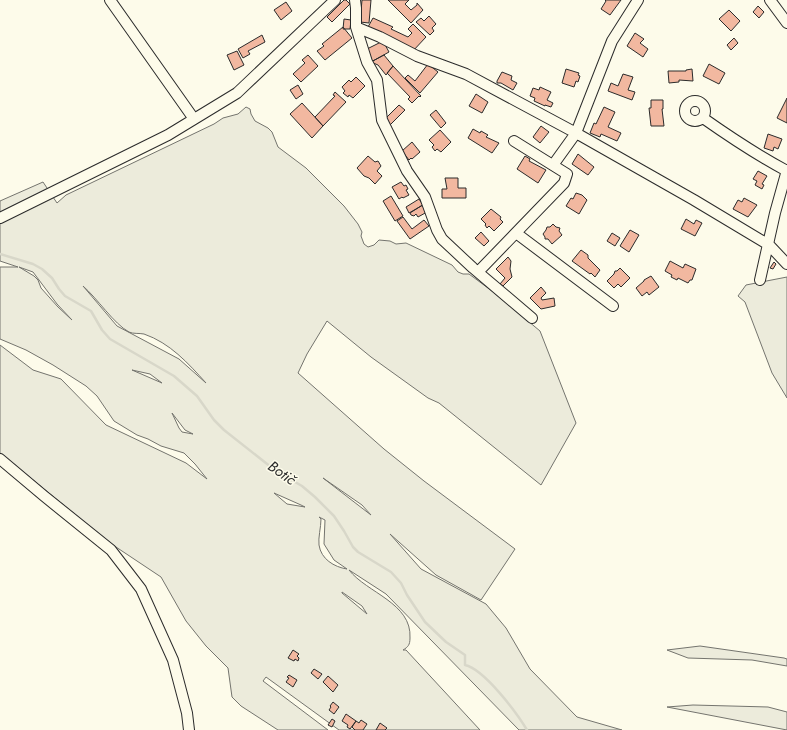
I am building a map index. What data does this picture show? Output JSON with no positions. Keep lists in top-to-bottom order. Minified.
{"water":["Botič"]}
